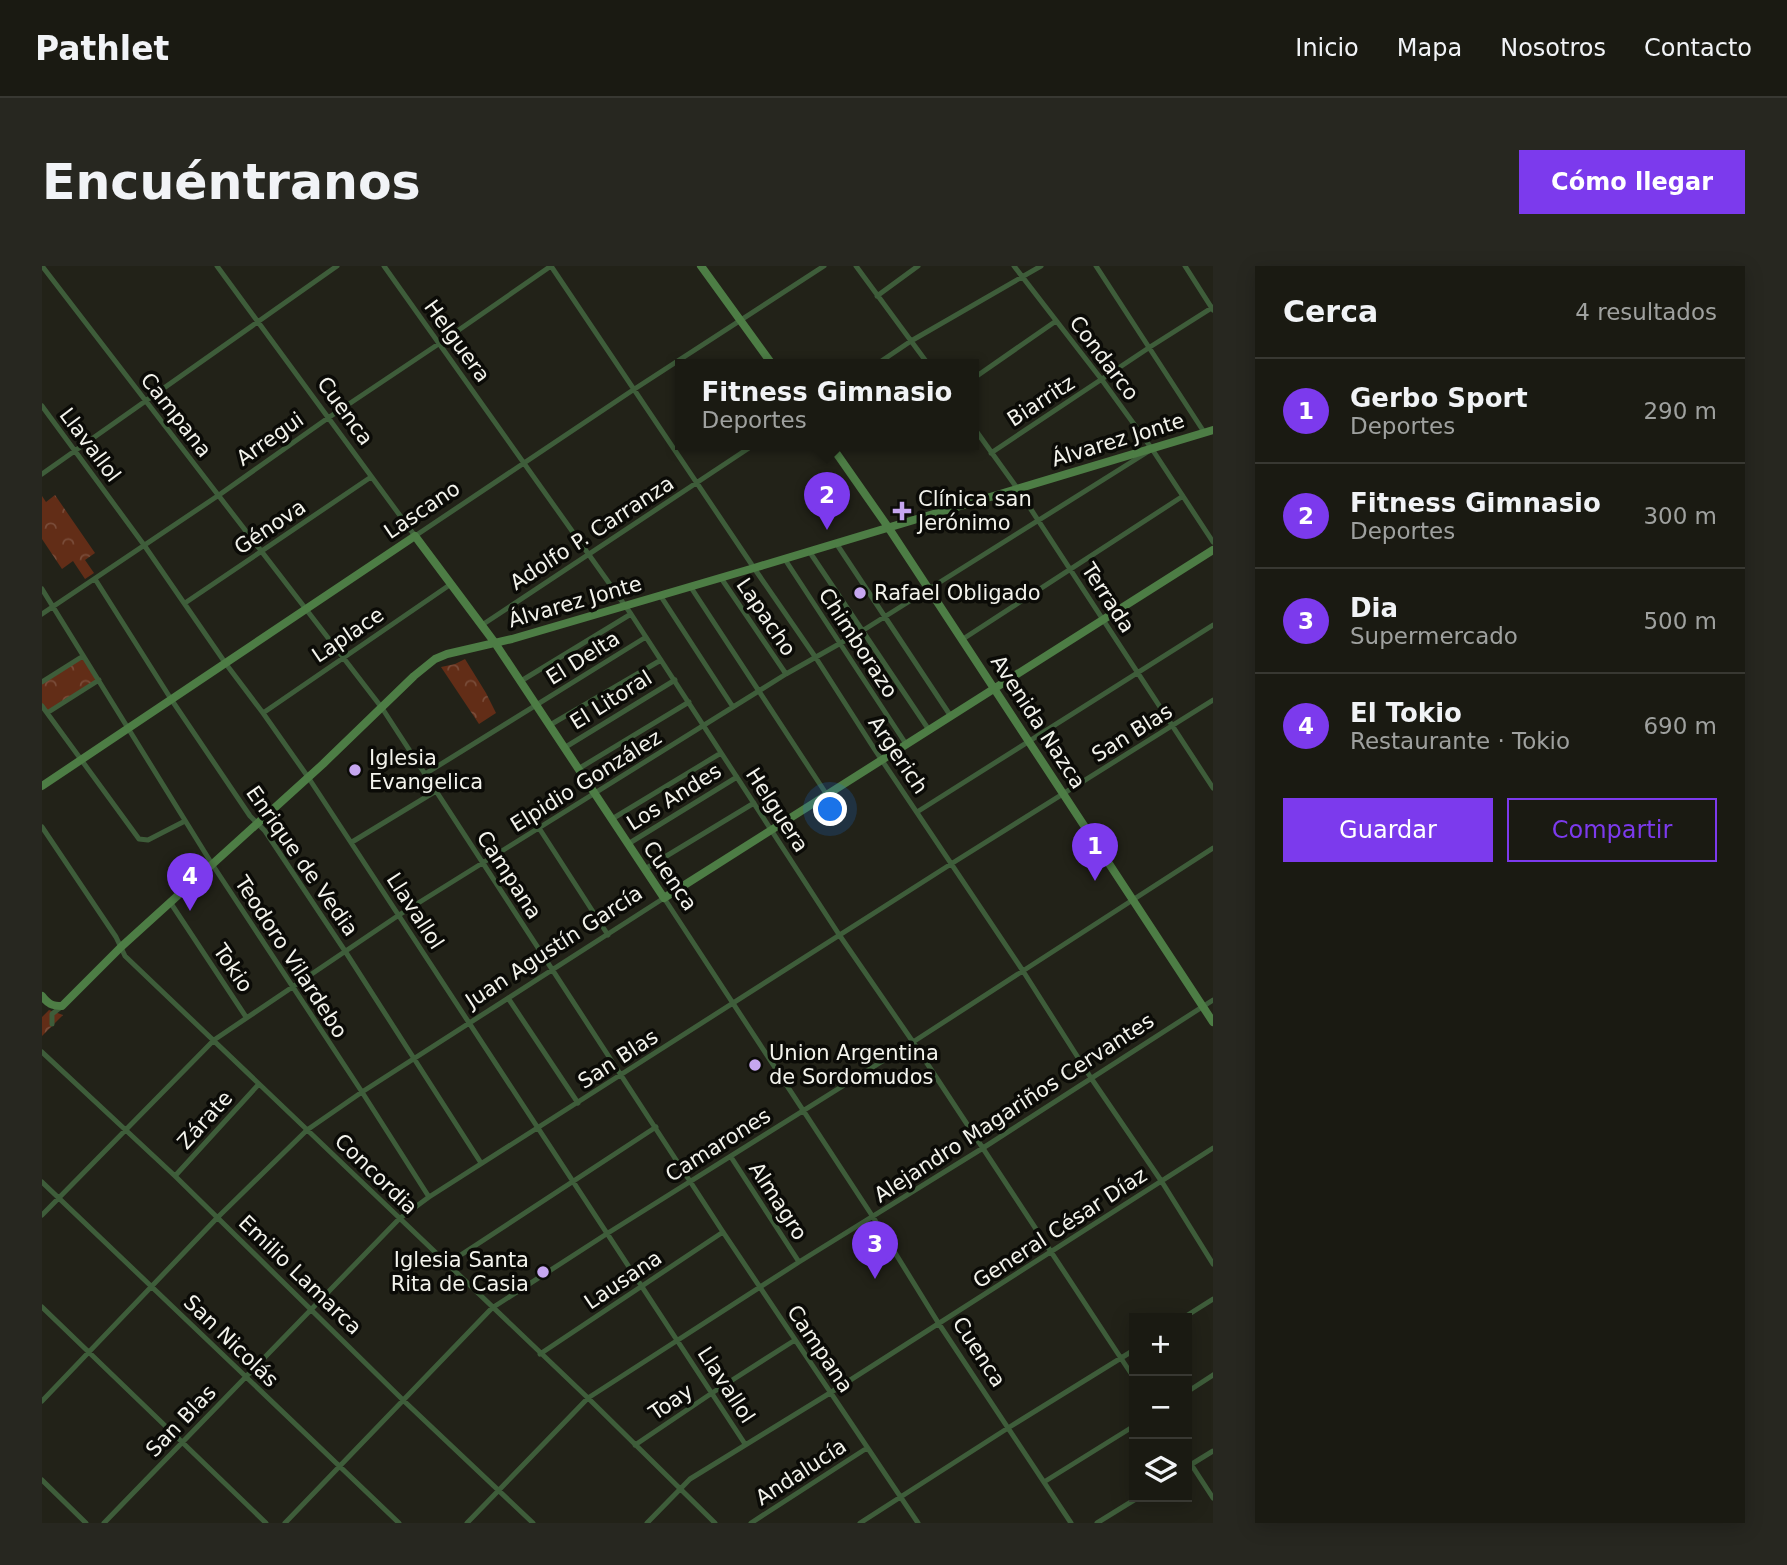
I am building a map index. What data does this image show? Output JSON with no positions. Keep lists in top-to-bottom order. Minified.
{"streets":{"street":["Helguera","Condarco","Biarritz","Cuenca","Campana","Arregui","Álvarez Jonte","Llavallol","Lascano","Génova","Adolfo P. Carranza","Terrada","Lapacho","Laplace","Chimborazo","El Delta","El Litoral","Avenida Nazca","San Blas","Argerich","Elpidio González","Los Andes","Enrique de Vedia","Juan Agustín García","Teodoro Vilardebo","Tokio","Alejandro Magariños Cervantes","Zárate","Camarones","Concordia","Almagro","General César Díaz","Emilio Lamarca","Lausana","San Nicolás","Toay","Andalucía"]},"crossings":[["Helguera","Arregui"],["Helguera","Álvarez Jonte"],["Helguera","Lascano"],["Helguera","Adolfo P. Carranza"],["Helguera","El Delta"],["Helguera","El Litoral"],["Helguera","San Blas"],["Helguera","Elpidio González"],["Helguera","Los Andes"],["Helguera","Juan Agustín García"],["Helguera","Alejandro Magariños Cervantes"],["Helguera","Camarones"],["Helguera","General César Díaz"],["Condarco","Biarritz"],["Condarco","Álvarez Jonte"],["Condarco","Elpidio González"],["Biarritz","Terrada"],["Cuenca","Arregui"],["Cuenca","Álvarez Jonte"],["Cuenca","Lascano"],["Cuenca","Génova"],["Cuenca","Adolfo P. Carranza"],["Cuenca","Laplace"],["Cuenca","El Delta"],["Cuenca","El Litoral"],["Cuenca","San Blas"],["Cuenca","Elpidio González"],["Cuenca","Los Andes"],["Cuenca","Juan Agustín García"],["Cuenca","Alejandro Magariños Cervantes"],["Cuenca","Camarones"],["Cuenca","General César Díaz"],["Campana","Arregui"],["Campana","Álvarez Jonte"],["Campana","Lascano"],["Campana","Génova"],["Campana","Laplace"],["Campana","El Delta"],["Campana","San Blas"],["Campana","Elpidio González"],["Campana","Juan Agustín García"],["Campana","Alejandro Magariños Cervantes"],["Campana","Camarones"],["Campana","General César Díaz"],["Campana","Lausana"],["Campana","Toay"],["Campana","Andalucía"],["Arregui","Llavallol"],["Arregui","Argerich"],["Arregui","Enrique de Vedia"],["Arregui","Teodoro Vilardebo"],["Álvarez Jonte","Llavallol"],["Álvarez Jonte","Terrada"],["Álvarez Jonte","Lapacho"],["Álvarez Jonte","Chimborazo"],["Álvarez Jonte","Avenida Nazca"],["Álvarez Jonte","Argerich"],["Álvarez Jonte","Elpidio González"],["Álvarez Jonte","Enrique de Vedia"],["Álvarez Jonte","Teodoro Vilardebo"],["Álvarez Jonte","Tokio"],["Álvarez Jonte","Concordia"],["Llavallol","Lascano"],["Llavallol","Génova"],["Llavallol","Laplace"],["Llavallol","San Blas"],["Llavallol","Elpidio González"],["Llavallol","Juan Agustín García"],["Llavallol","Alejandro Magariños Cervantes"],["Llavallol","Camarones"],["Llavallol","General César Díaz"],["Llavallol","Lausana"],["Llavallol","Toay"],["Lascano","Argerich"],["Lascano","Enrique de Vedia"],["Lascano","Teodoro Vilardebo"],["Adolfo P. Carranza","Argerich"],["Terrada","San Blas"],["Terrada","Elpidio González"],["Terrada","Juan Agustín García"],["Lapacho","Elpidio González"],["Chimborazo","Elpidio González"],["Chimborazo","Juan Agustín García"],["Avenida Nazca","San Blas"],["Avenida Nazca","Elpidio González"],["Avenida Nazca","Juan Agustín García"],["Avenida Nazca","Alejandro Magariños Cervantes"],["Avenida Nazca","Camarones"],["San Blas","Argerich"],["San Blas","Enrique de Vedia"],["San Blas","Teodoro Vilardebo"],["San Blas","Concordia"],["San Blas","Emilio Lamarca"],["San Blas","San Nicolás"],["Argerich","Elpidio González"],["Argerich","Juan Agustín García"],["Argerich","Alejandro Magariños Cervantes"],["Argerich","Camarones"],["Argerich","General César Díaz"],["Elpidio González","Enrique de Vedia"],["Elpidio González","Teodoro Vilardebo"],["Elpidio González","Tokio"],["Elpidio González","Concordia"],["Elpidio González","Emilio Lamarca"],["Elpidio González","San Nicolás"],["Enrique de Vedia","Juan Agustín García"],["Juan Agustín García","Teodoro Vilardebo"],["Juan Agustín García","Concordia"],["Juan Agustín García","Emilio Lamarca"],["Juan Agustín García","San Nicolás"],["Alejandro Magariños Cervantes","Concordia"],["Alejandro Magariños Cervantes","Almagro"],["Alejandro Magariños Cervantes","Emilio Lamarca"],["Zárate","Concordia"],["Zárate","Emilio Lamarca"],["Camarones","Concordia"],["Camarones","Almagro"],["Camarones","Emilio Lamarca"],["Camarones","San Nicolás"],["Concordia","General César Díaz"],["Concordia","Lausana"],["Concordia","Toay"]],"places":{"health":["Clínica san Jerónimo"],"other":["Rafael Obligado","Iglesia Evangelica","Union Argentina de Sordomudos","Iglesia Santa Rita de Casia"]},"page":{"header":"Pathlet","nav":["Inicio","Mapa","Nosotros","Contacto"],"buttons":["Cómo llegar",["Guardar","Compartir"]],"title":"Encuéntranos","heading":["Cerca","4 resultados"],"list":[{"mark":"1","name":"Gerbo Sport","note":"Deportes","value":"290 m"},{"mark":"2","name":"Fitness Gimnasio","note":"Deportes","value":"300 m"},{"mark":"3","name":"Dia","note":"Supermercado","value":"500 m"},{"mark":"4","name":"El Tokio","note":"Restaurante · Tokio","value":"690 m"}],"popup":["Fitness Gimnasio","Deportes"],"pins":["2","1","4","3"],"map_buttons":["+","−"]}}
